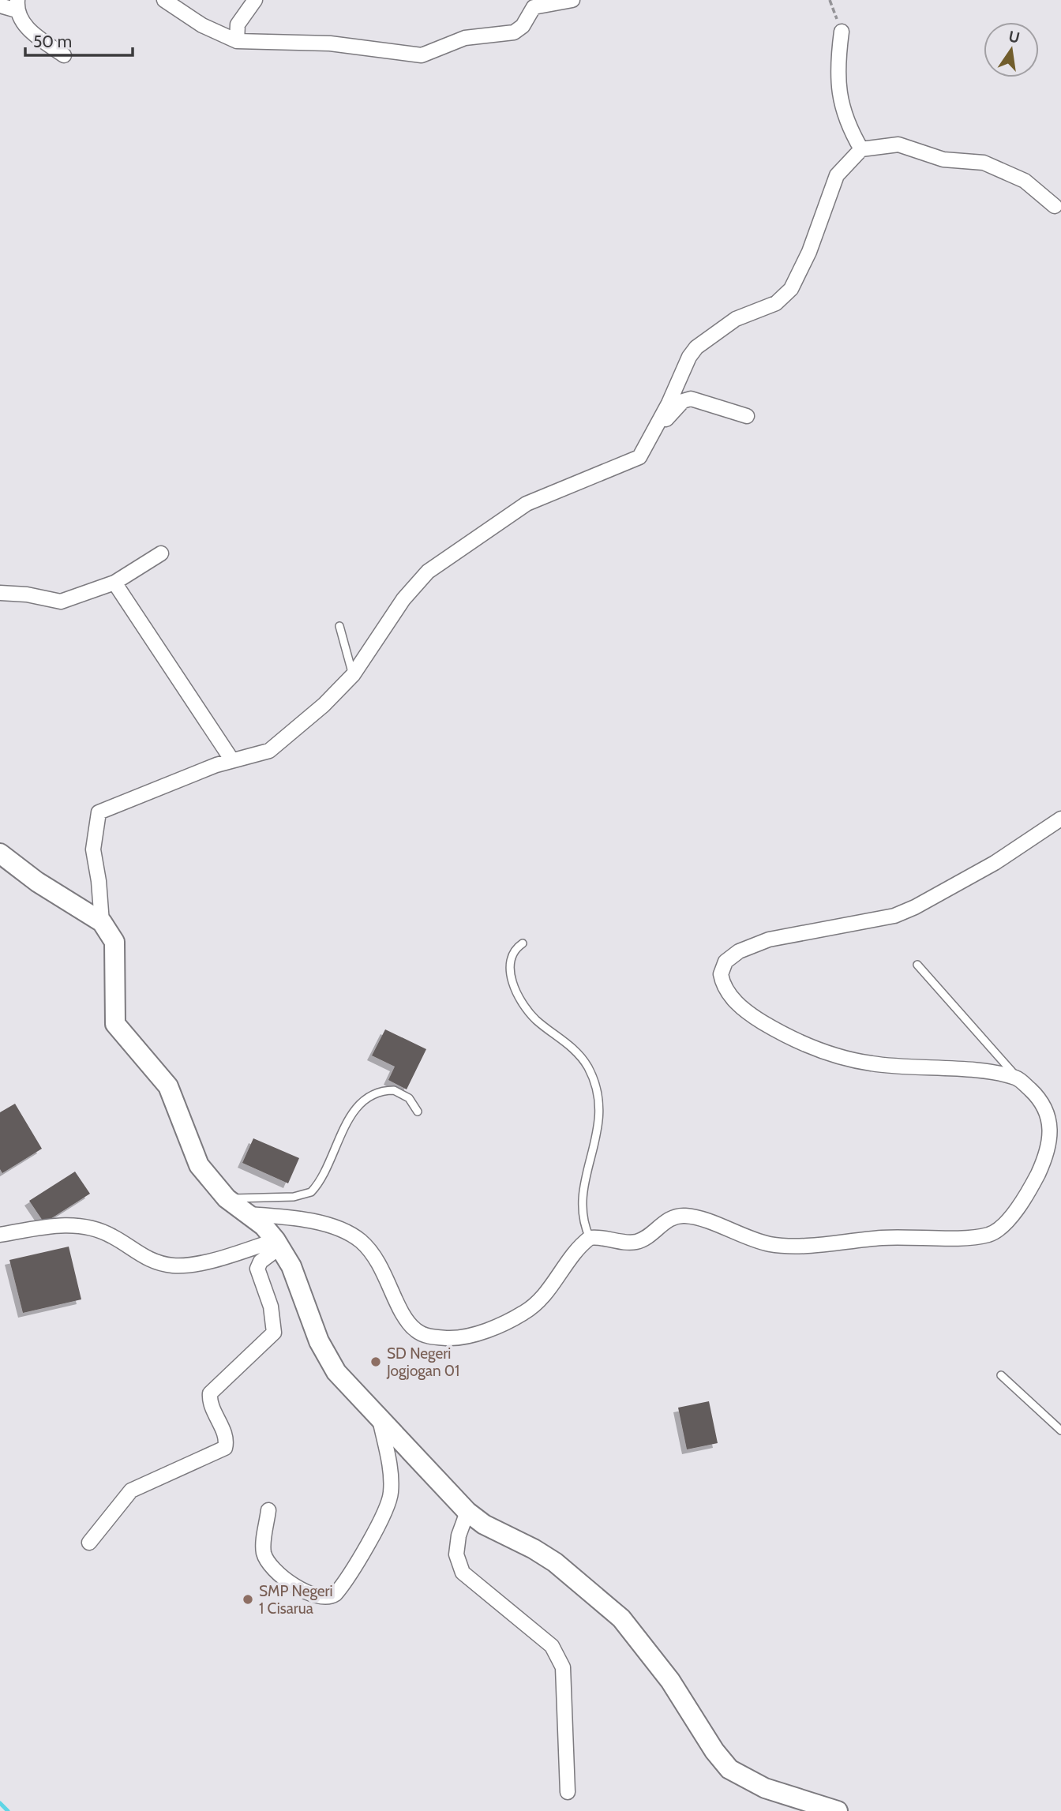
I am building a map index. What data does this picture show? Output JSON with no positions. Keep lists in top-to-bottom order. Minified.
{"places":["SD Negeri Jogjogan 01","SMP Negeri 1 Cisarua"],"scale_bar":"50 m","north":"top"}
